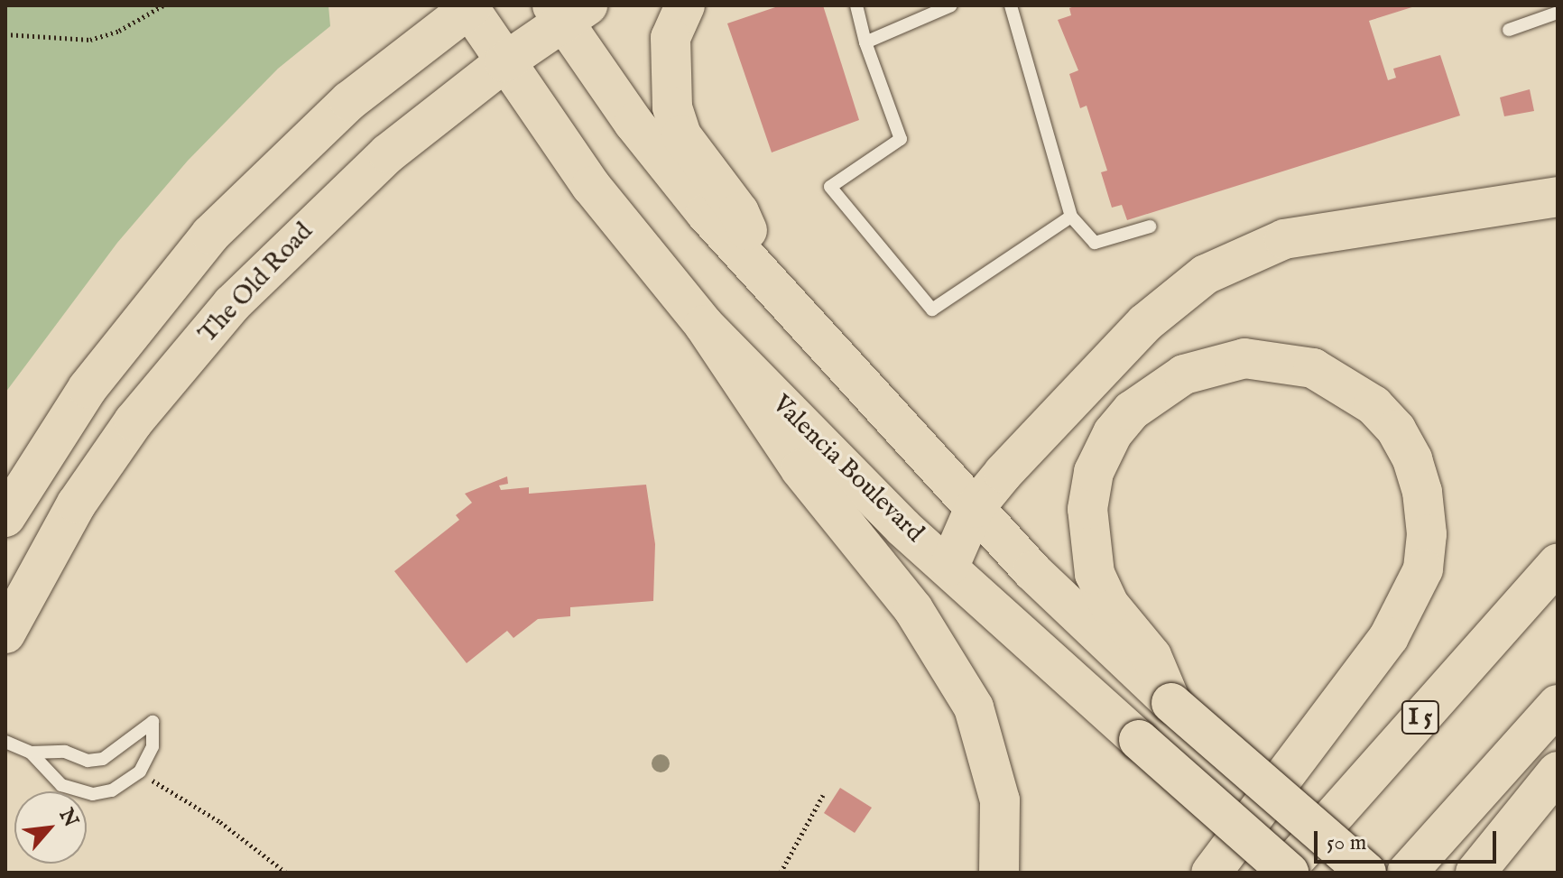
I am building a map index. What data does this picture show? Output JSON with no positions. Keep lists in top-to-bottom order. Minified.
{"streets":{"main road":["The Old Road","Valencia Boulevard","I 5"]},"crossings":[["The Old Road","Valencia Boulevard"],["Valencia Boulevard","I 5"]],"scale_bar":"50 m","north":"top right"}
